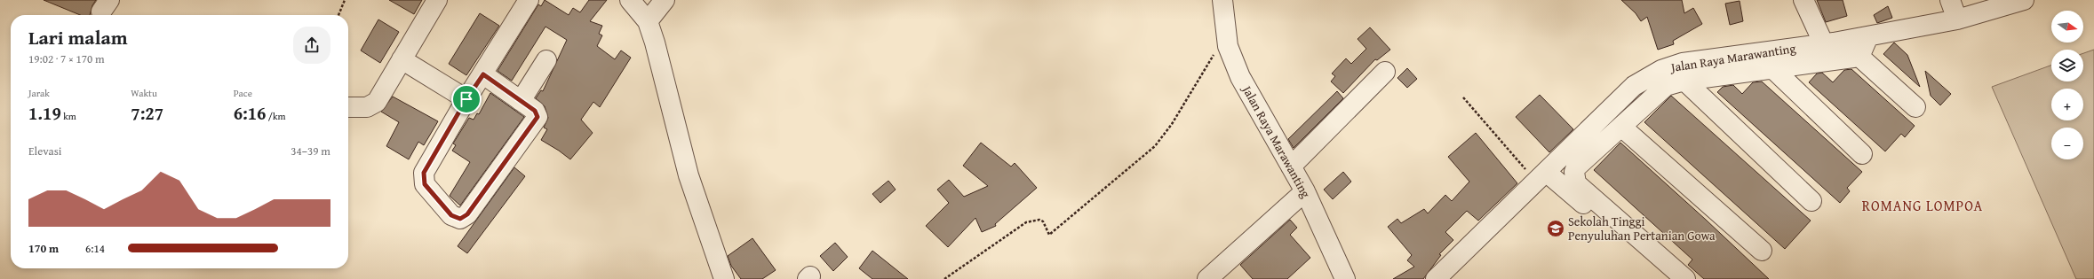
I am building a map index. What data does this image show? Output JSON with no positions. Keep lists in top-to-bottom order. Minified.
{"streets":{"street":["Jalan Raya Marawanting"]},"districts":["ROMANG LOMPOA"],"places":{"school or university":["Sekolah Tinggi Penyuluhan Pertanian Gowa"]},"north":"right","page":{"map_buttons":["+","−"],"heading":["Lari malam","19:02 · 7 × 170 m"],"stats":[["Jarak","1.19 km"],["Waktu","7:27"],["Pace","6:16 /km"]],"chart":["Elevasi","34–39 m"],"list":[{"name":"170 m","note":"6:14"}]}}
